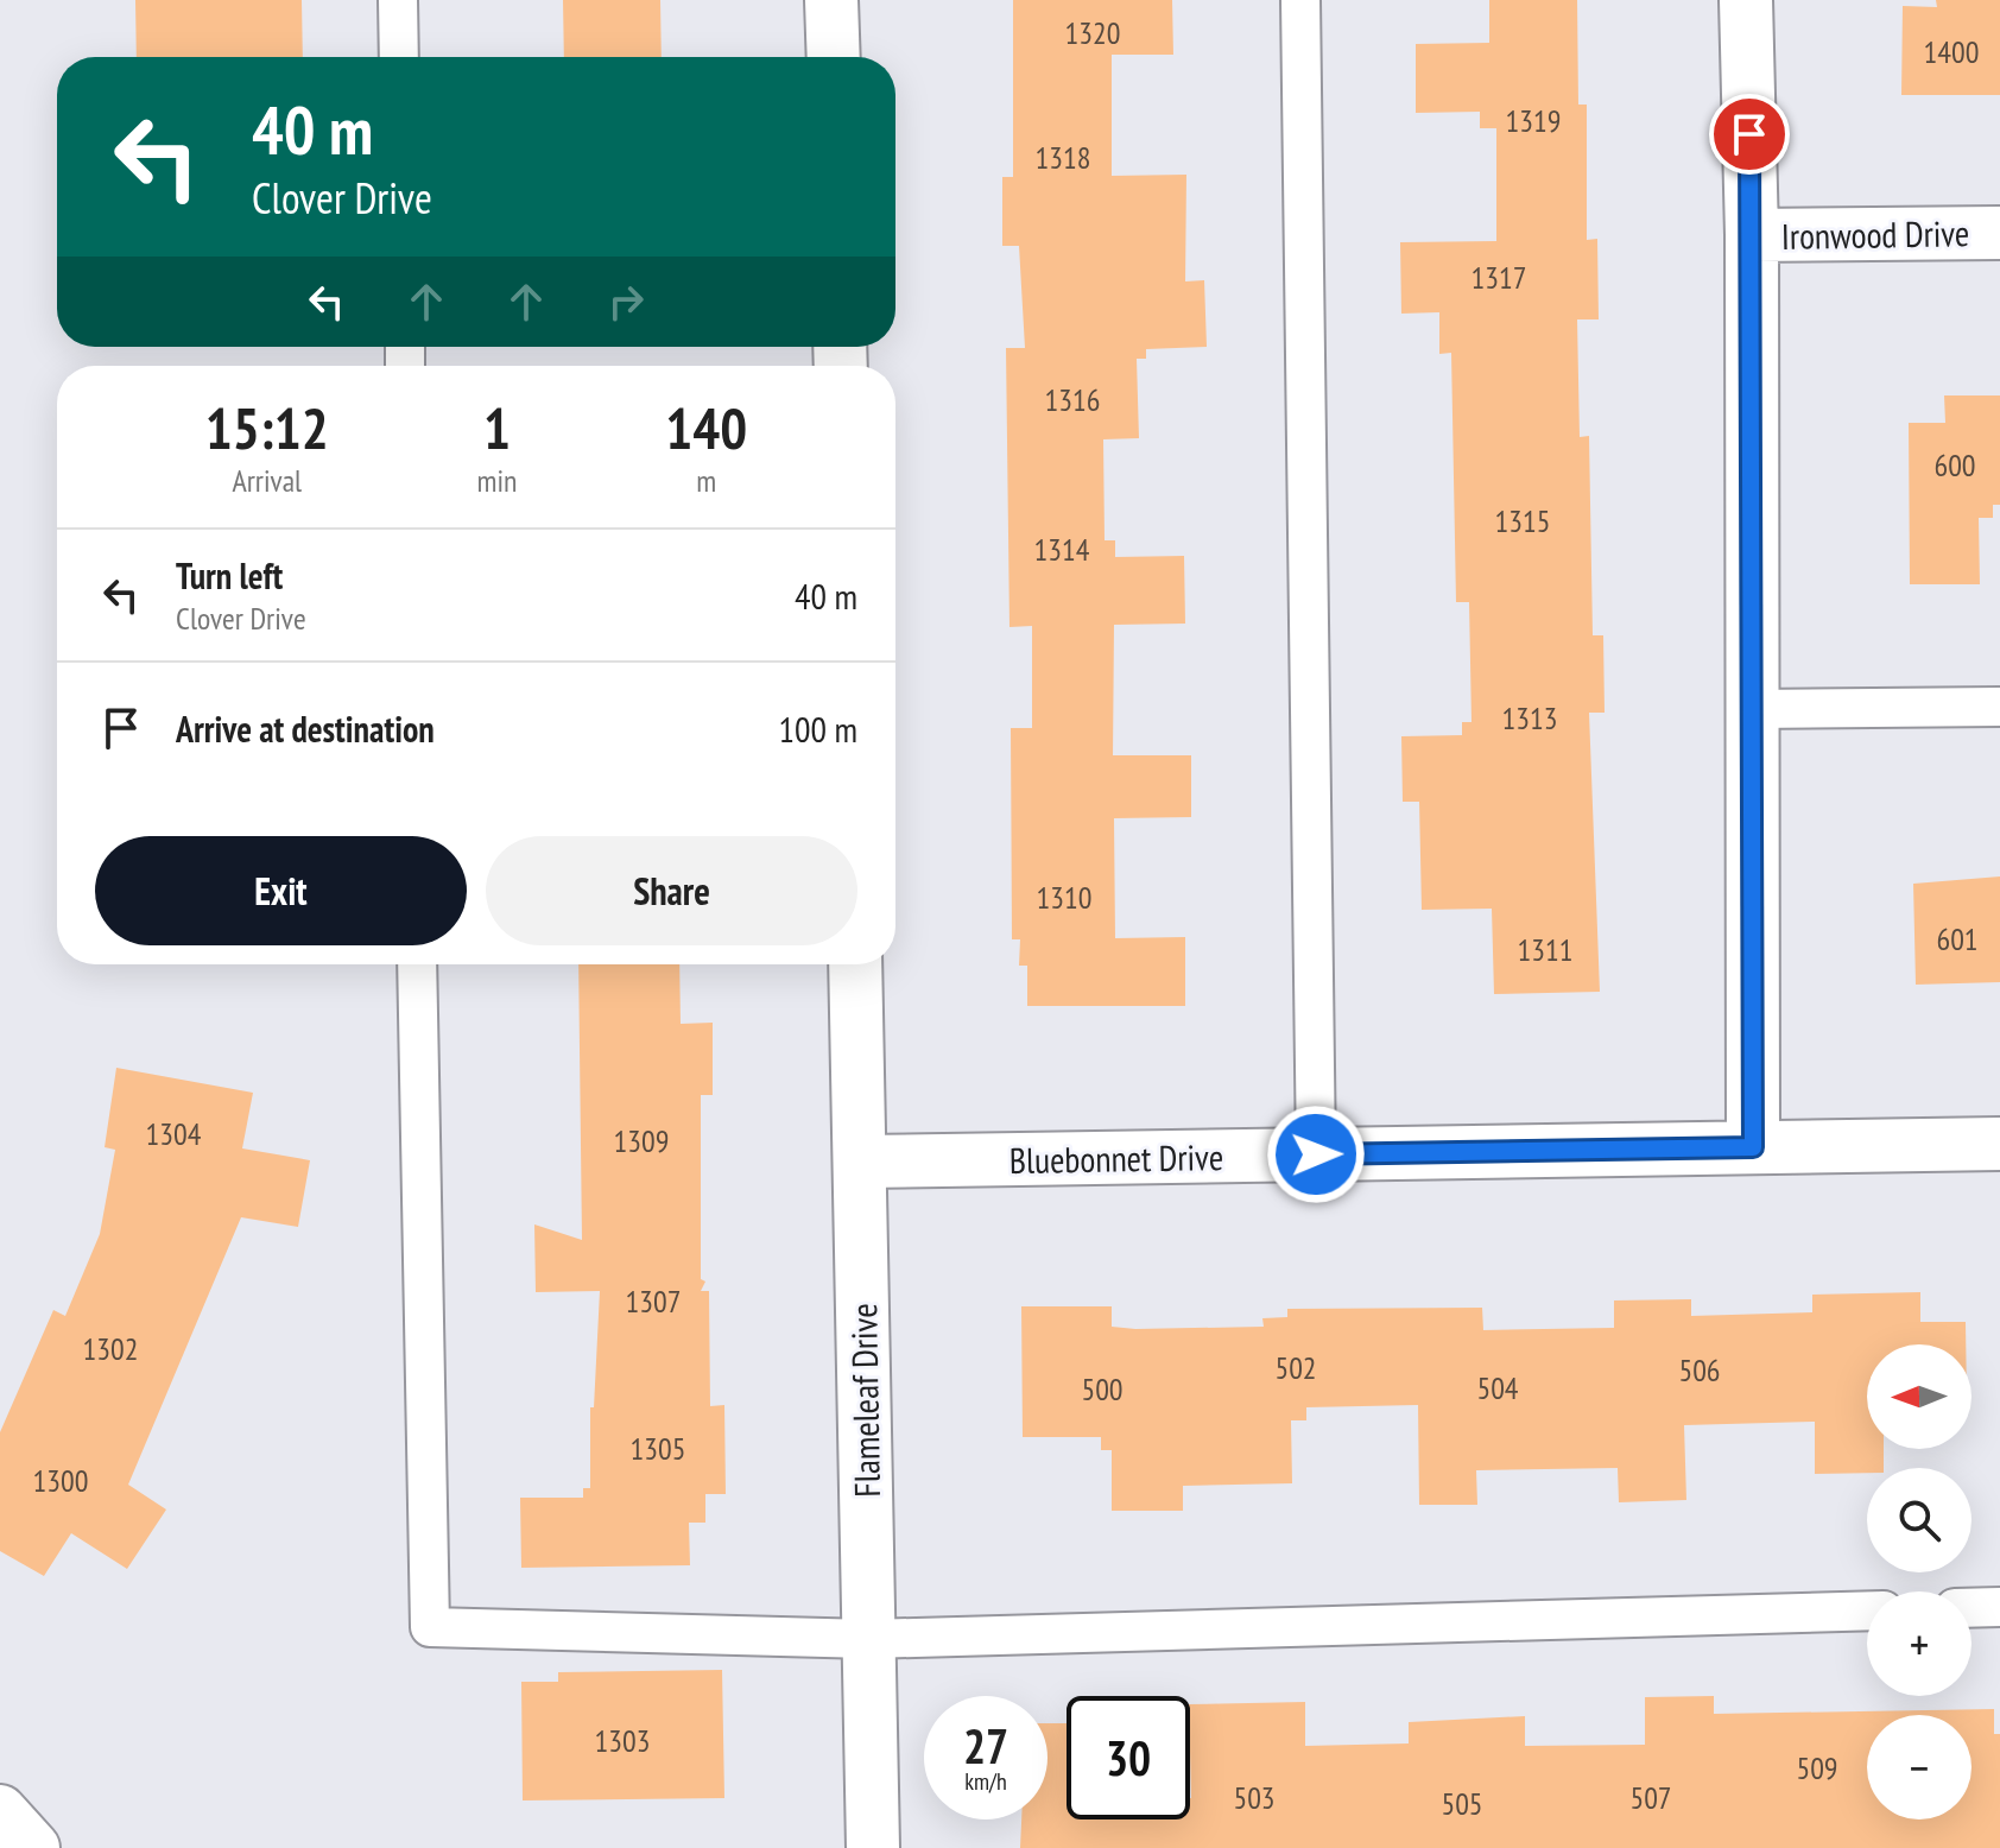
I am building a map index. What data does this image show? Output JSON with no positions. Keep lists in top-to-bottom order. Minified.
{"streets":{"street":["Ironwood Drive","Bluebonnet Drive","Flameleaf Drive"]},"crossings":[["Bluebonnet Drive","Flameleaf Drive"]],"house_numbers":["1320","1400","1319","1318","1317","1316","600","1315","1314","1313","1310","601","1311","1304","1309","1307","1302","502","506","504","500","1305","1300","1303","509","503","507","505"],"north":"left","page":{"turn":["40 m","Clover Drive"],"eta":["15:12","Arrival","1","min","140","m"],"list":[{"name":"Turn left","note":"Clover Drive","value":"40 m"},{"name":"Arrive at destination","value":"100 m"}],"buttons":["Exit","Share"],"map_buttons":["+","−"],"speed":"27 km/h","limit":"30"}}
